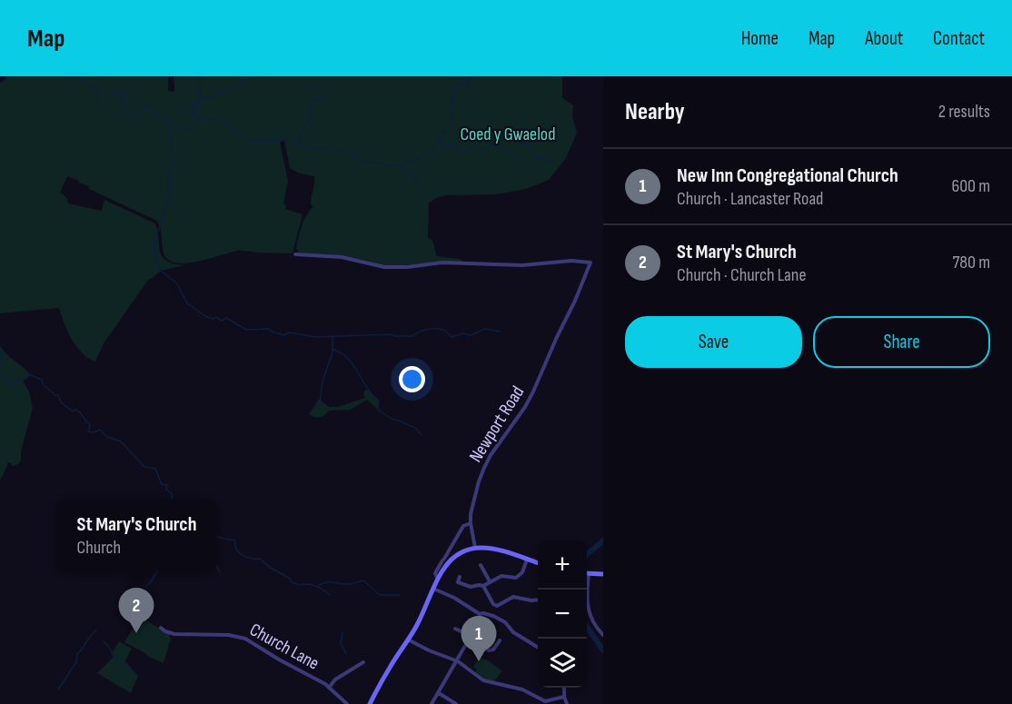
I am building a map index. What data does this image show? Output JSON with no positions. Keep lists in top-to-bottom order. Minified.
{"streets":{"street":["Newport Road","Church Lane"]},"parks":["Coed y Gwaelod"],"page":{"header":"Map","nav":["Home","Map","About","Contact"],"heading":["Nearby","2 results"],"list":[{"mark":"1","name":"New Inn Congregational Church","note":"Church · Lancaster Road","value":"600 m"},{"mark":"2","name":"St Mary's Church","note":"Church · Church Lane","value":"780 m"}],"buttons":["Save","Share"],"popup":["St Mary's Church","Church"],"map_buttons":["+","−"],"pins":["2","1"]}}
